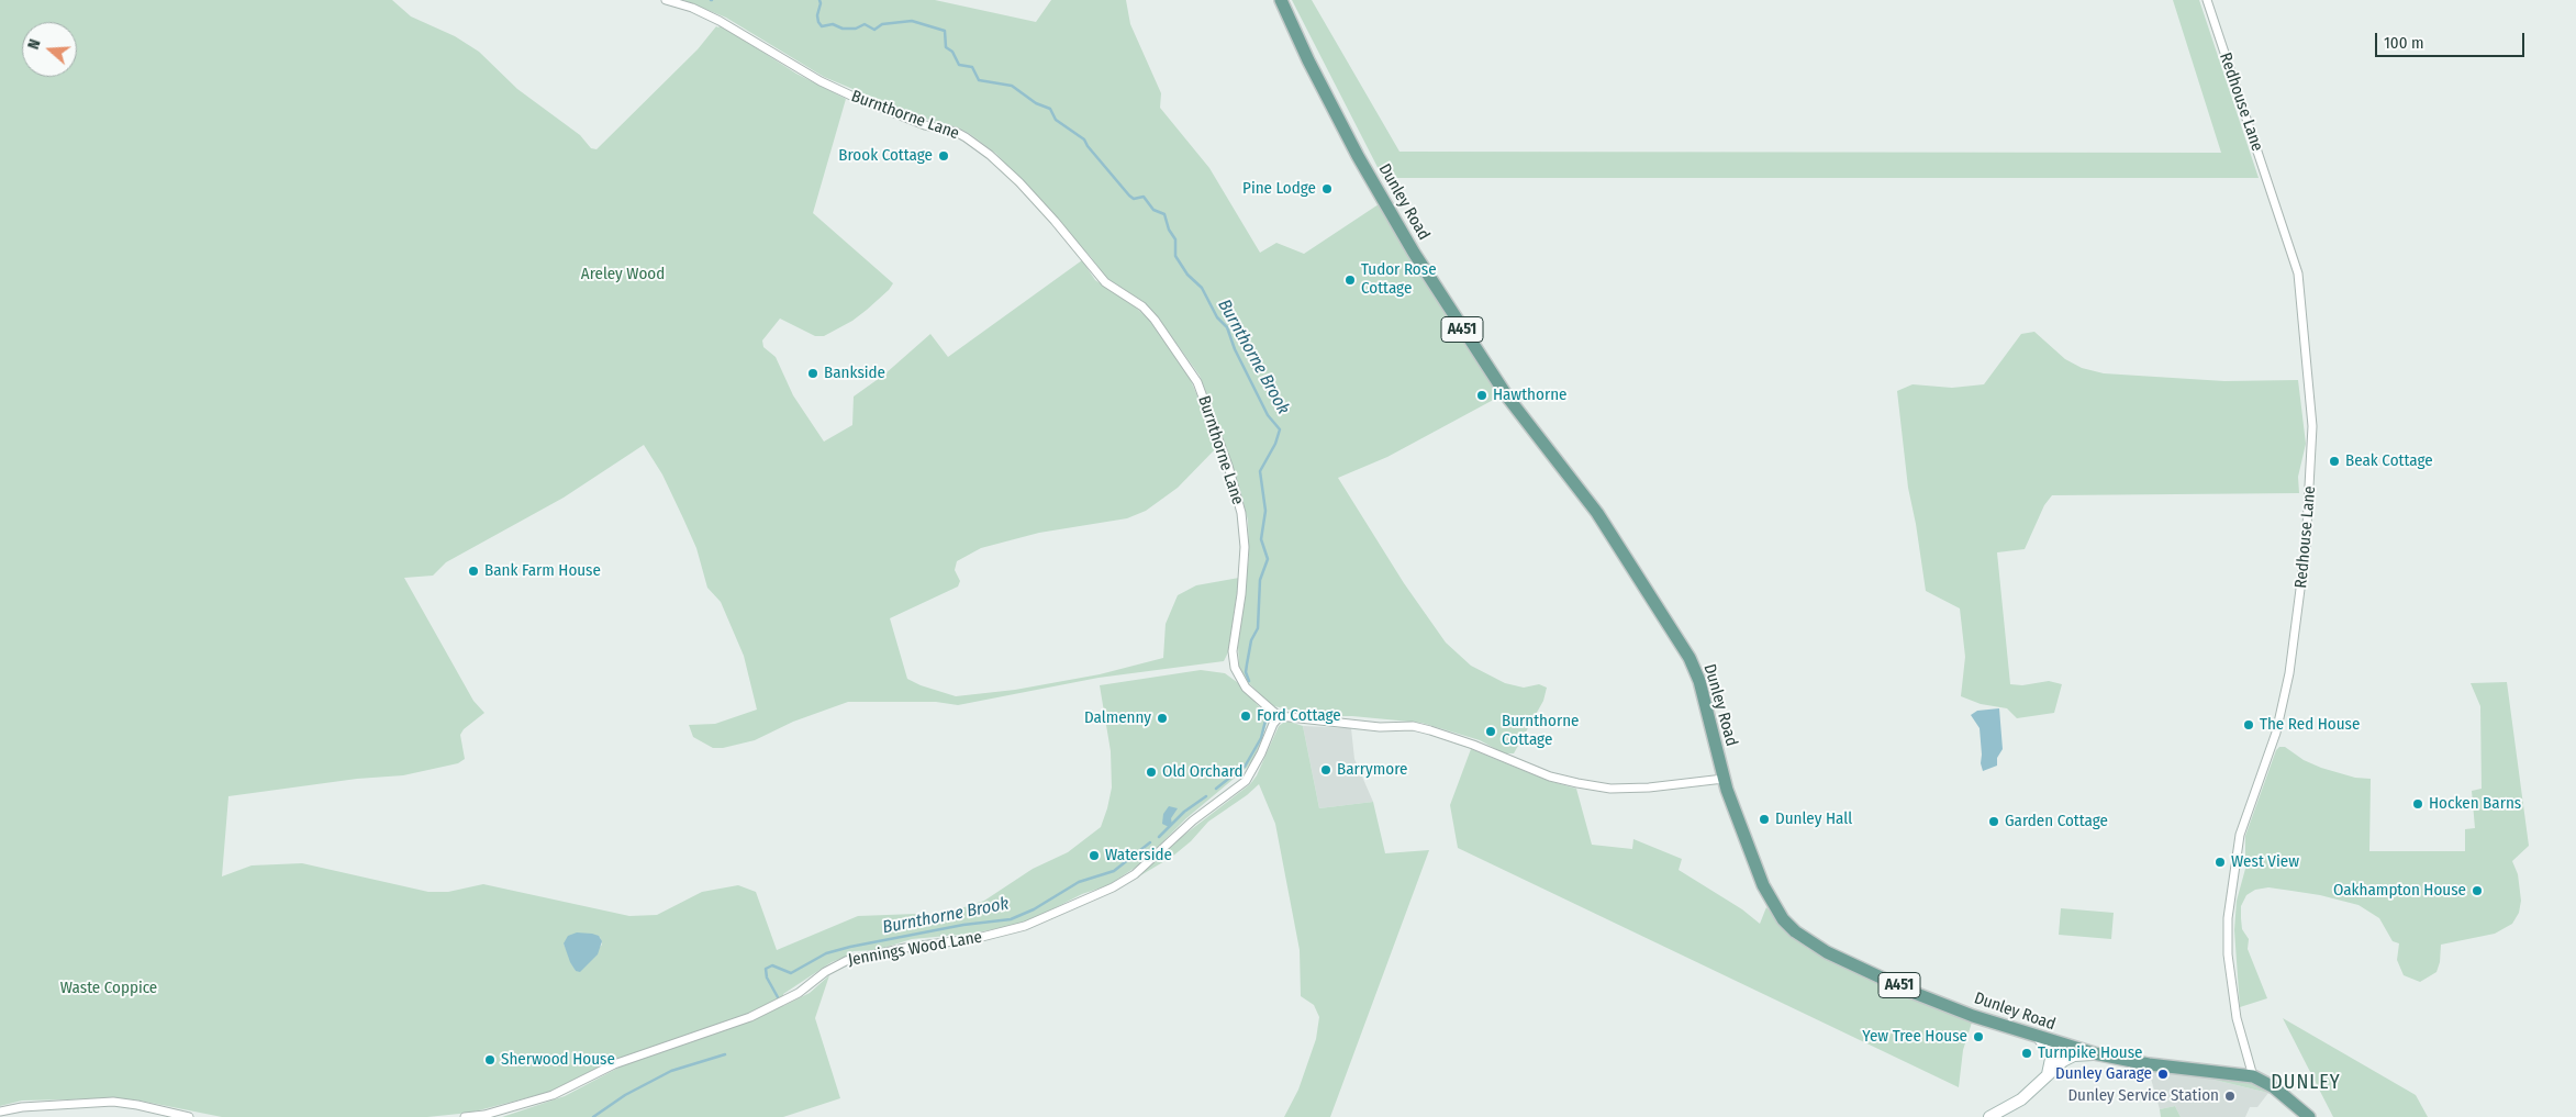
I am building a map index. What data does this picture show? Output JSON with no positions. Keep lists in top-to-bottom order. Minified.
{"streets":{"main road":["Dunley Road","A451"],"street":["Redhouse Lane","Burnthorne Lane","Jennings Wood Lane"]},"crossings":[["Redhouse Lane","Dunley Road"],["Burnthorne Lane","Jennings Wood Lane"]],"districts":["DUNLEY"],"water":["Burnthorne Brook"],"parks":["Areley Wood","Waste Coppice"],"places":["Brook Cottage","Pine Lodge","Tudor Rose Cottage","Bankside","Hawthorne","Beak Cottage","Bank Farm House","Ford Cottage","Dalmenny","The Red House","Burnthorne Cottage","Barrymore","Old Orchard","Hocken Barns","Dunley Hall","Garden Cottage","Waterside","West View","Oakhampton House","Yew Tree House","Turnpike House","Sherwood House","Dunley Garage","Dunley Service Station"],"scale_bar":"100 m","north":"left"}
